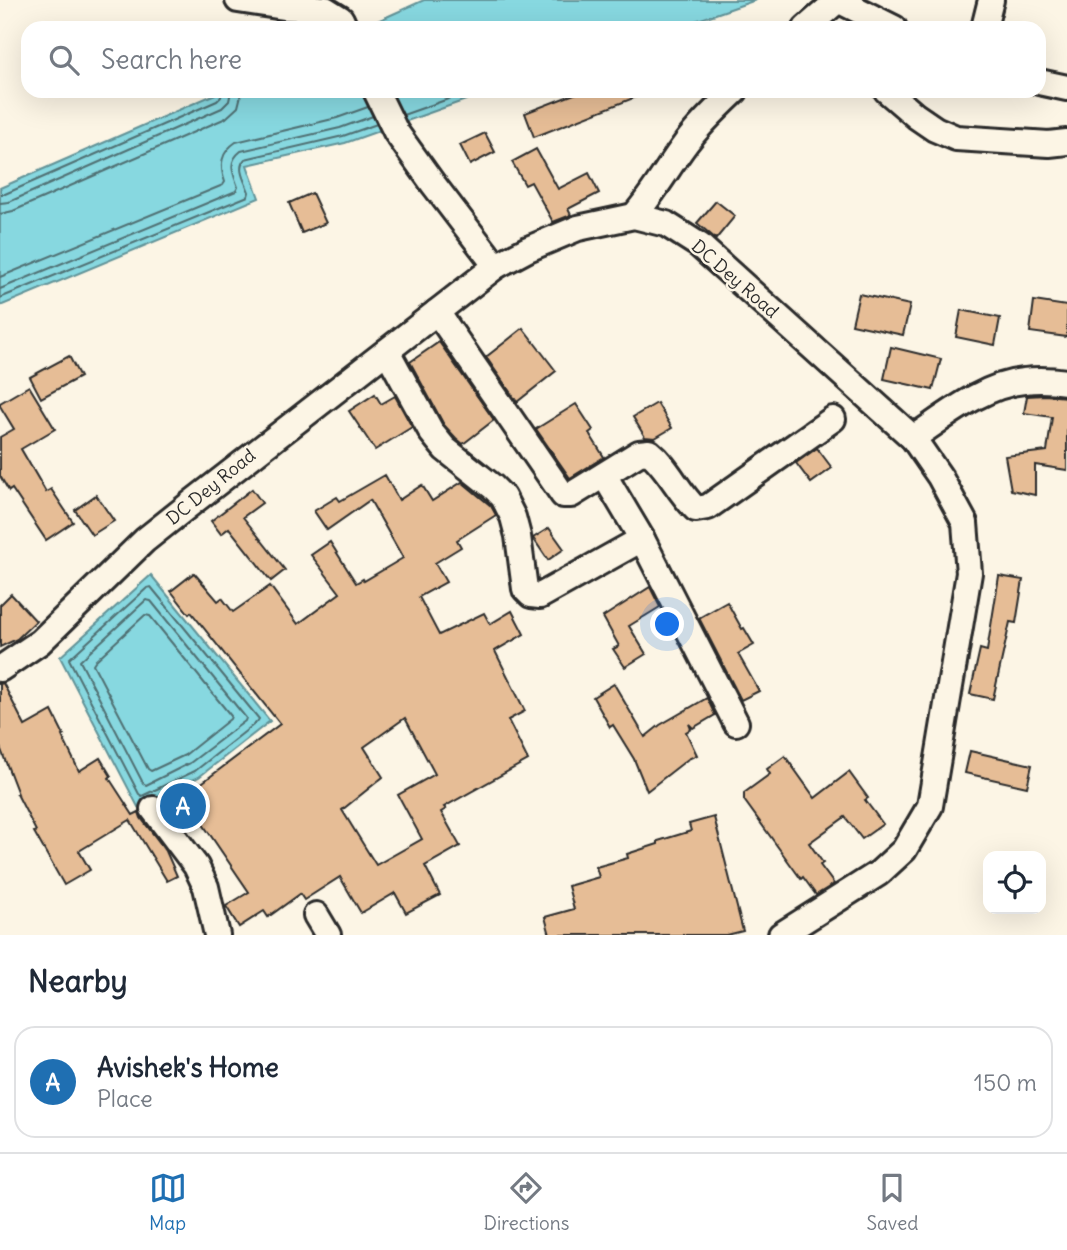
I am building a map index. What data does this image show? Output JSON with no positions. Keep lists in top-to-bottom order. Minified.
{"streets":{"street":["DC Dey Road"]},"page":{"search":"Search here","pins":"A","heading":"Nearby","list":[{"mark":"A","name":"Avishek's Home","note":"Place","value":"150 m"}],"nav":["Map","Directions","Saved"]}}
